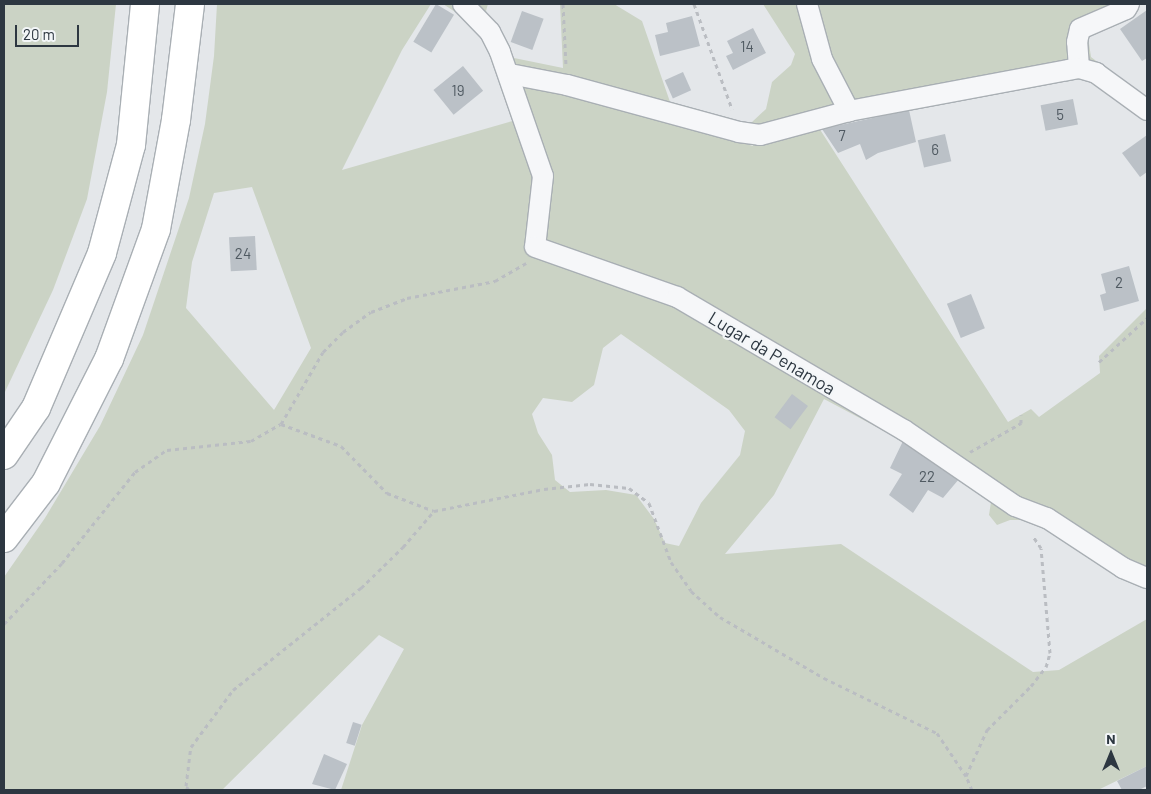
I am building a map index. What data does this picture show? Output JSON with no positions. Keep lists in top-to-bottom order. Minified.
{"streets":{"street":["Lugar da Penamoa"]},"house_numbers":["14","19","5","7","6","24","2","22"],"scale_bar":"20 m","north":"top"}
